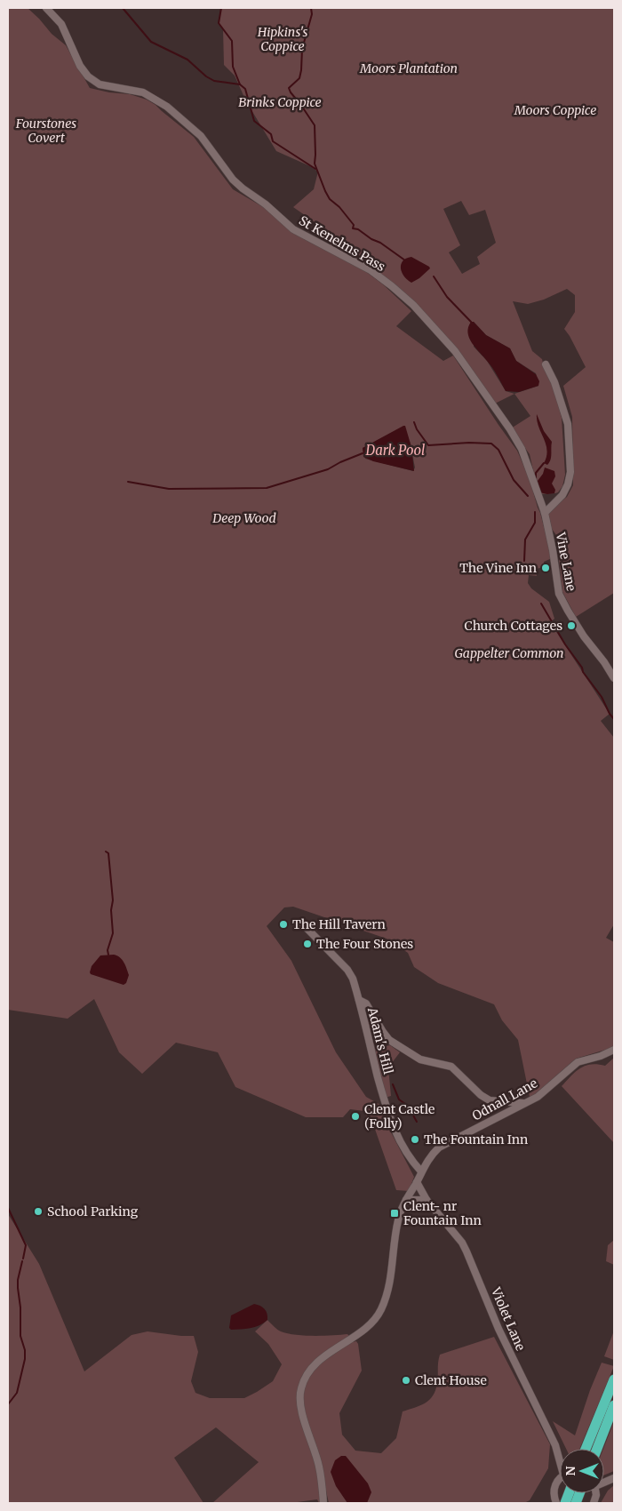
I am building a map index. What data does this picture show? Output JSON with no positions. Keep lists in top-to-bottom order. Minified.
{"streets":{"street":["St Kenelms Pass","Vine Lane","Adam's Hill","Odnall Lane","Violet Lane"]},"crossings":[["St Kenelms Pass","Vine Lane"],["Adam's Hill","Odnall Lane"],["Odnall Lane","Violet Lane"]],"water":["Dark Pool"],"parks":["Hipkins's Coppice","Moors Plantation","Brinks Coppice","Moors Coppice","Fourstones Covert","Deep Wood","Gappelter Common"],"places":{"other":["The Vine Inn","Church Cottages","The Hill Tavern","The Four Stones","Clent Castle (Folly)","The Fountain Inn","School Parking","Clent House"],"transit":["Clent- nr Fountain Inn"]},"north":"left"}
